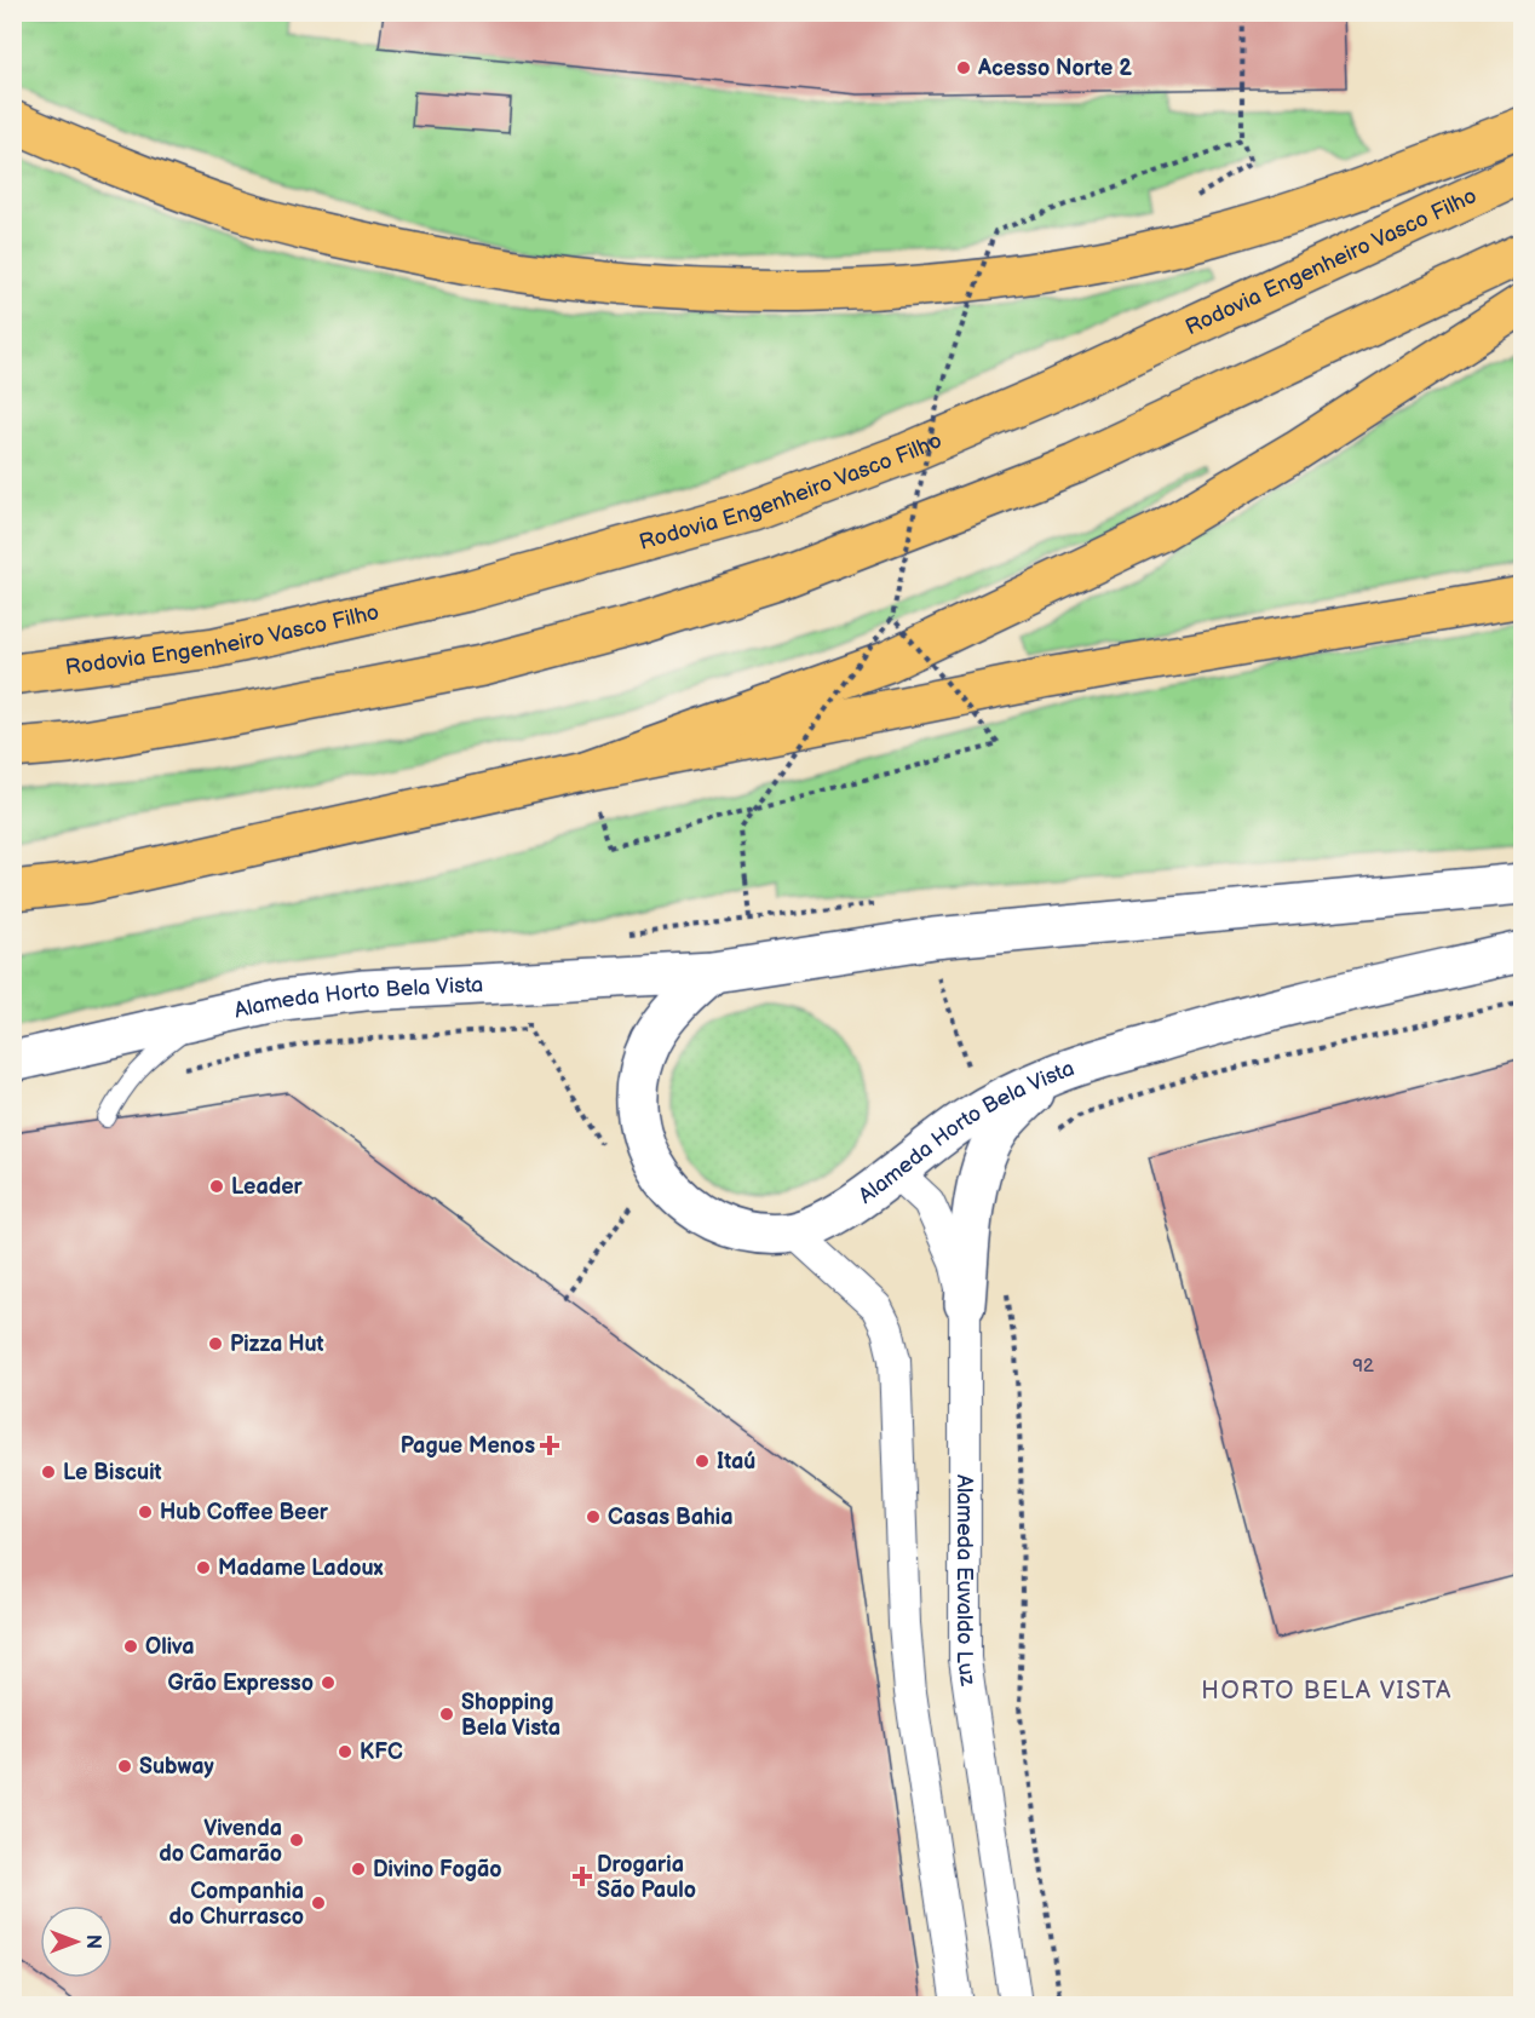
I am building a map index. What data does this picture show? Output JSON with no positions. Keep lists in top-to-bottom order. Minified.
{"streets":{"main road":["Rodovia Engenheiro Vasco Filho"],"street":["Alameda Horto Bela Vista","Alameda Euvaldo Luz"]},"crossings":[["Alameda Horto Bela Vista","Alameda Euvaldo Luz"]],"districts":["HORTO BELA VISTA"],"places":{"other":["Acesso Norte 2","Leader","Pizza Hut","Itaú","Le Biscuit","Hub Coffee Beer","Casas Bahia","Madame Ladoux","Oliva","Grão Expresso","Shopping Bela Vista","KFC","Subway","Vivenda do Camarão","Divino Fogão","Companhia do Churrasco"],"health":["Pague Menos","Drogaria São Paulo"]},"house_numbers":["92"],"north":"right"}
